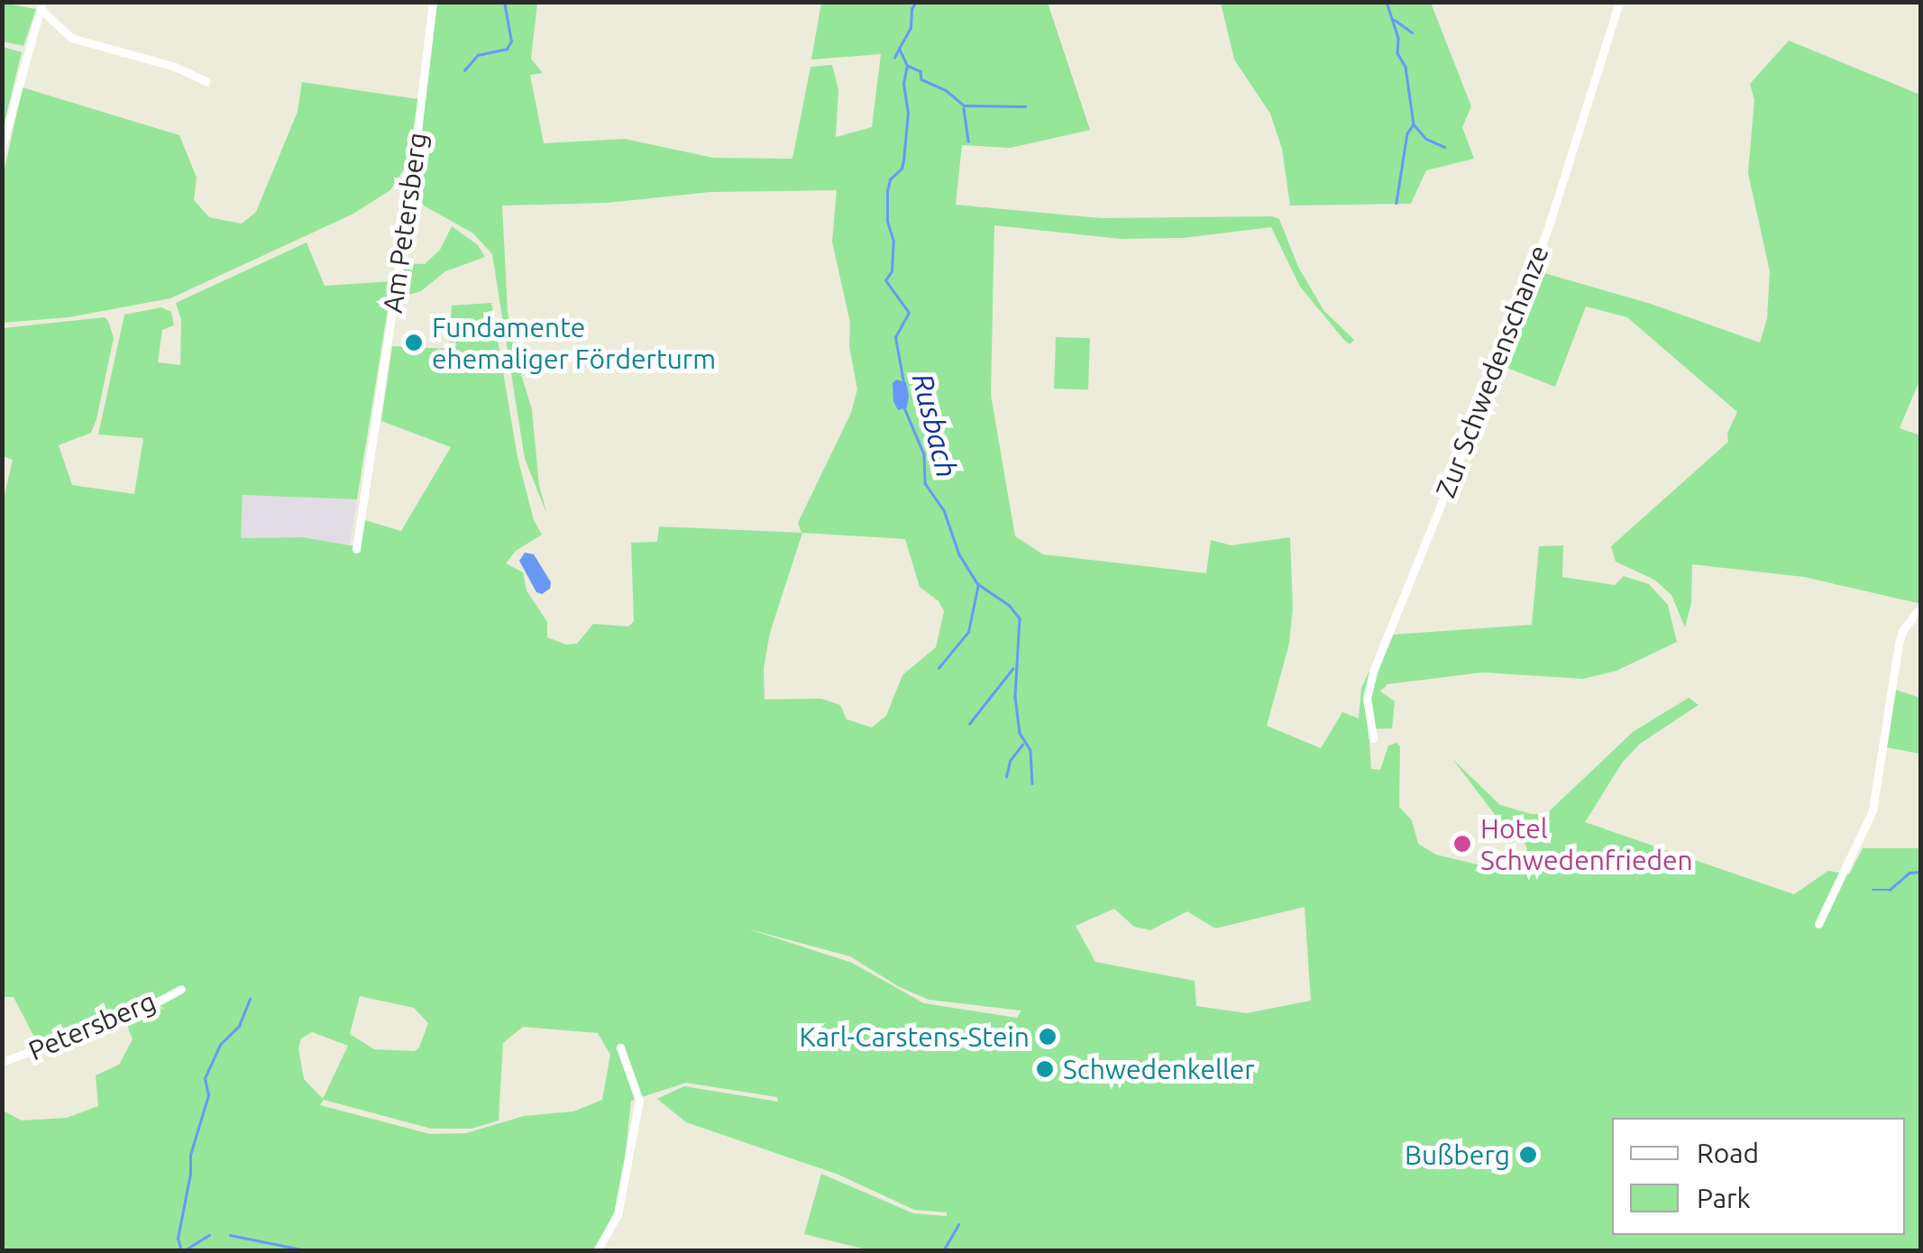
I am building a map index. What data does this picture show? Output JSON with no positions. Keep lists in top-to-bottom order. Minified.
{"streets":{"street":["Am Petersberg","Zur Schwedenschanze","Petersberg"]},"water":["Rusbach"],"places":["Fundamente ehemaliger Förderturm","Hotel Schwedenfrieden","Karl-Carstens-Stein","Schwedenkeller","Bußberg"],"legend":["Road","Park"]}
